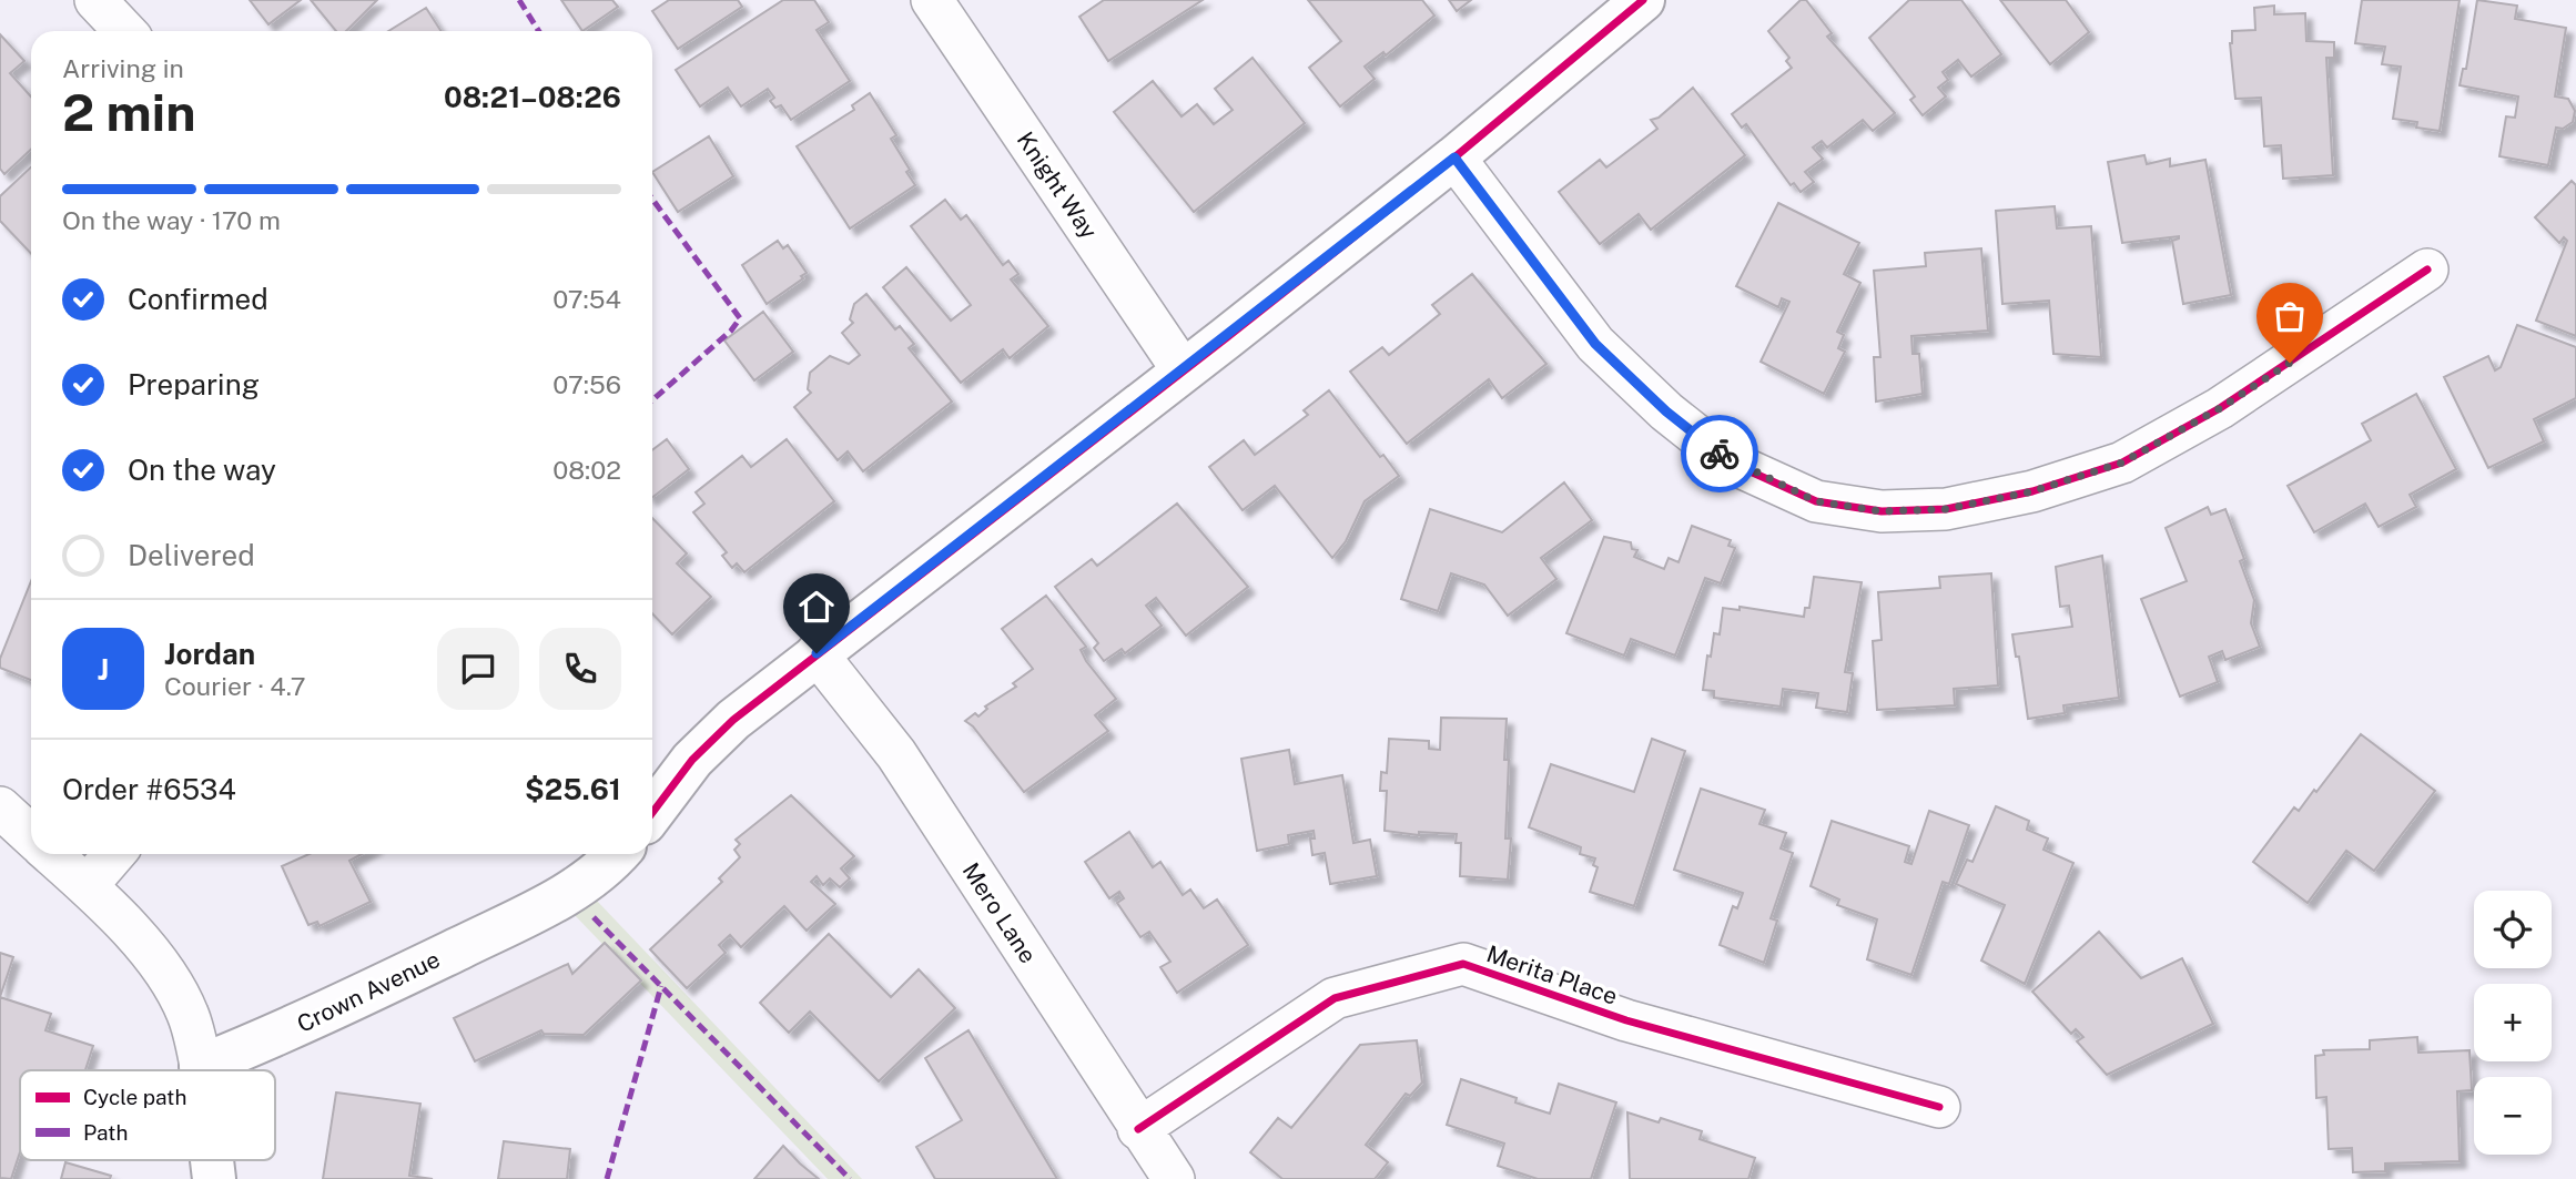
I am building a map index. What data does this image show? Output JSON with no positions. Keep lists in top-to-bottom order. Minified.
{"streets":{"street":["Knight Way","Mero Lane","Merita Place","Crown Avenue"]},"crossings":[["Mero Lane","Merita Place"]],"legend":["Cycle path","Path"],"page":{"heading":["2 min","Arriving in","08:21–08:26"],"panel":["Jordan","Courier · 4.7","Order #6534","$25.61"],"bar":"On the way · 170 m","list":[["Confirmed","07:54"],["Preparing","07:56"],["On the way","08:02"],"Delivered"],"round":"J","map_buttons":["+","−"]}}
